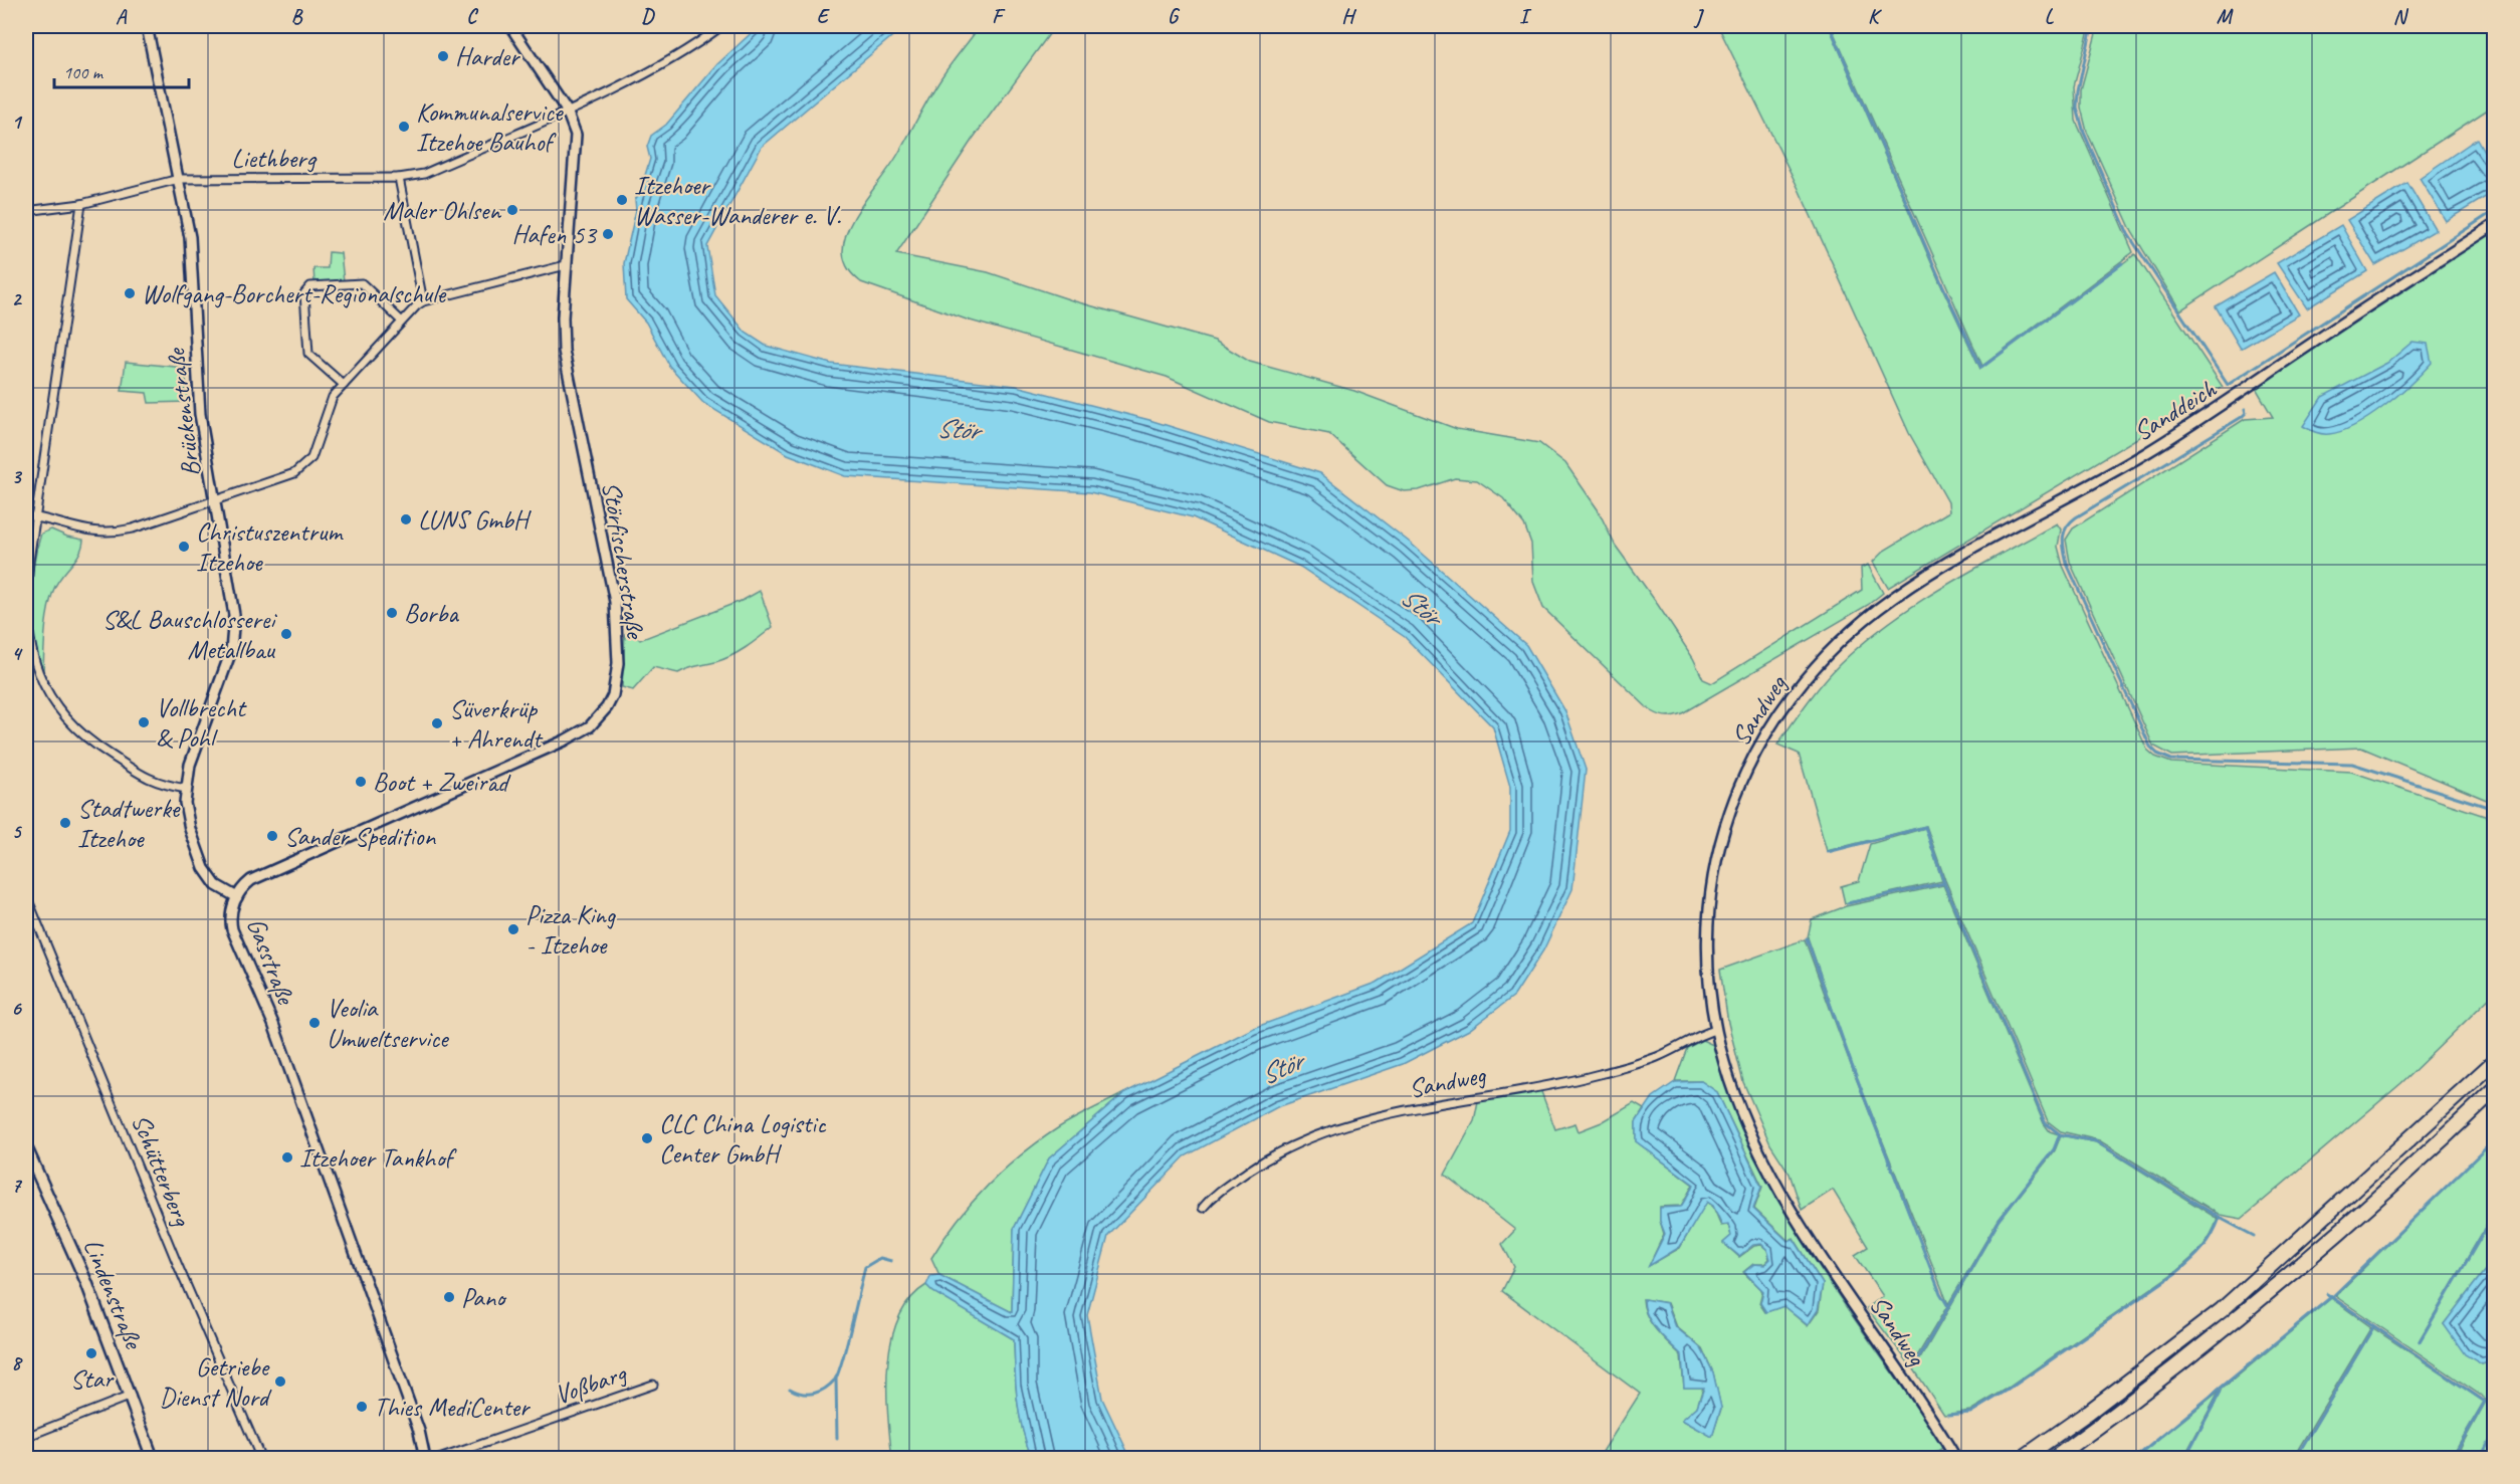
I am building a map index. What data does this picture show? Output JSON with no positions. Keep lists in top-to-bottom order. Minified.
{"streets":{"main road":["Lindenstraße"],"street":["Liethberg","Sanddeich","Brückenstraße","Störfischerstraße","Sandweg","Gasstraße","Schütterberg","Voßbarg"]},"crossings":[["Liethberg","Brückenstraße"],["Liethberg","Störfischerstraße"],["Sanddeich","Sandweg"],["Brückenstraße","Gasstraße"],["Störfischerstraße","Gasstraße"]],"water":["Stör"],"places":["Harder","Kommunalservice Itzehoe Bauhof","Itzehoer Wasser-Wanderer e. V.","Maler Ohlsen","Hafen 53","Wolfgang-Borchert-Regionalschule","LUNS GmbH","Christuszentrum Itzehoe","Borba","S&L Bauschlosserei Metallbau","Vollbrecht & Pohl","Süverkrüp + Ahrendt","Boot + Zweirad","Stadtwerke Itzehoe","Sander Spedition","Pizza King - Itzehoe","Veolia Umweltservice","CLC China Logistic Center GmbH","Itzehoer Tankhof","Pano","Star","Getriebe Dienst Nord","Thies MediCenter"],"scale_bar":"100 m","grid":{"columns":["A","B","C","D","E","F","G","H","I","J","K","L","M","N"],"rows":["1","2","3","4","5","6","7","8"]}}
